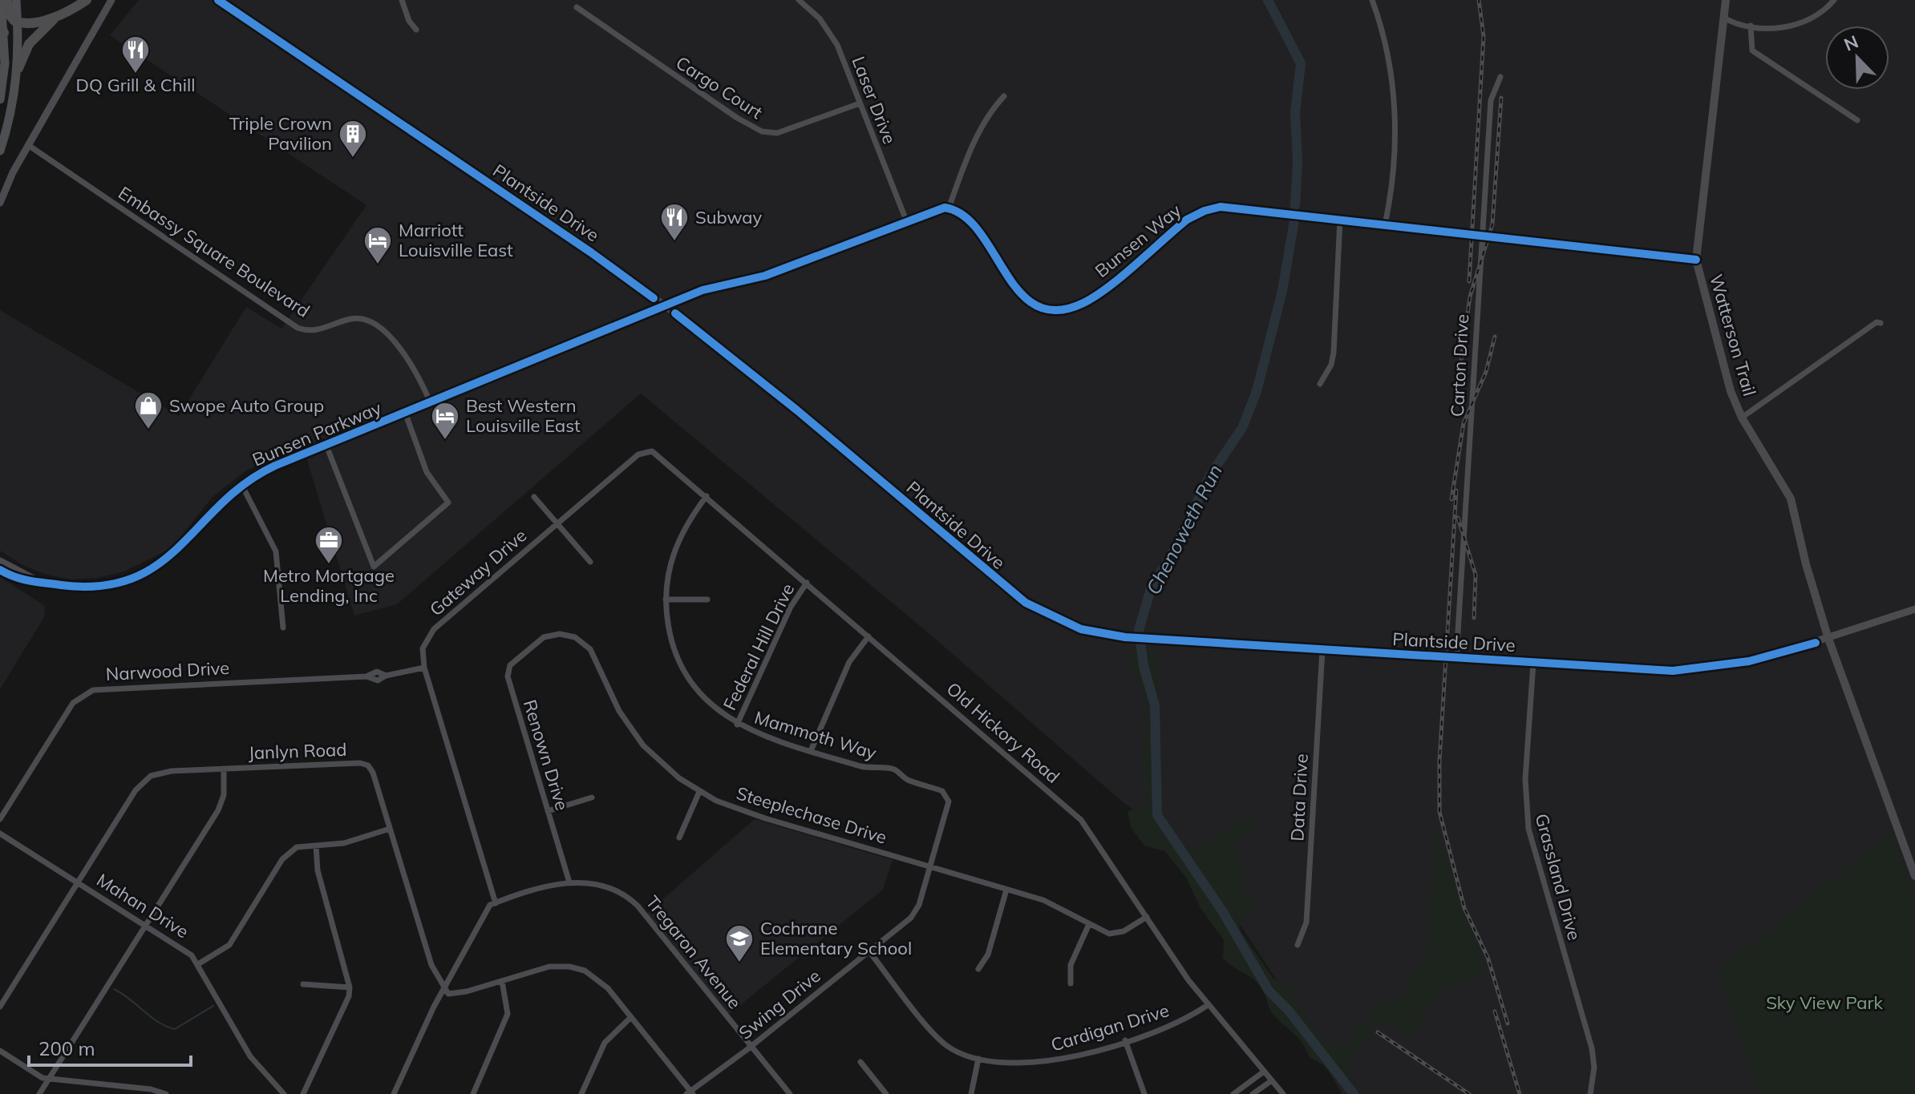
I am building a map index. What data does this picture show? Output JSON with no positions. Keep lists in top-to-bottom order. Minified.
{"streets":{"main road":["Watterson Trail"],"street":["Cargo Court","Laser Drive","Plantside Drive","Bunsen Way","Embassy Square Boulevard","Carton Drive","Bunsen Parkway","Gateway Drive","Federal Hill Drive","Narwood Drive","Old Hickory Road","Mammoth Way","Janlyn Road","Renown Drive","Data Drive","Steeplechase Drive","Grassland Drive","Mahan Drive","Tregaron Avenue","Swing Drive","Cardigan Drive"]},"crossings":[["Cargo Court","Laser Drive"],["Plantside Drive","Watterson Trail"],["Plantside Drive","Carton Drive"],["Plantside Drive","Bunsen Parkway"],["Plantside Drive","Data Drive"],["Plantside Drive","Grassland Drive"],["Bunsen Way","Watterson Trail"],["Bunsen Way","Carton Drive"],["Embassy Square Boulevard","Bunsen Parkway"],["Gateway Drive","Narwood Drive"],["Gateway Drive","Old Hickory Road"],["Gateway Drive","Tregaron Avenue"],["Federal Hill Drive","Old Hickory Road"],["Federal Hill Drive","Mammoth Way"],["Old Hickory Road","Mammoth Way"],["Old Hickory Road","Steeplechase Drive"],["Old Hickory Road","Cardigan Drive"],["Mammoth Way","Swing Drive"],["Janlyn Road","Mahan Drive"],["Renown Drive","Steeplechase Drive"],["Renown Drive","Tregaron Avenue"],["Steeplechase Drive","Swing Drive"],["Tregaron Avenue","Swing Drive"],["Swing Drive","Cardigan Drive"]],"water":["Chenoweth Run"],"parks":["Sky View Park"],"places":{"restaurant":["DQ Grill & Chill","Subway"],"building":["Triple Crown Pavilion"],"hotel":["Marriott Louisville East","Best Western Louisville East"],"shop":["Swope Auto Group"],"office":["Metro Mortgage Lending, Inc"],"school or university":["Cochrane Elementary School"]},"scale_bar":"200 m","north":"top left"}
